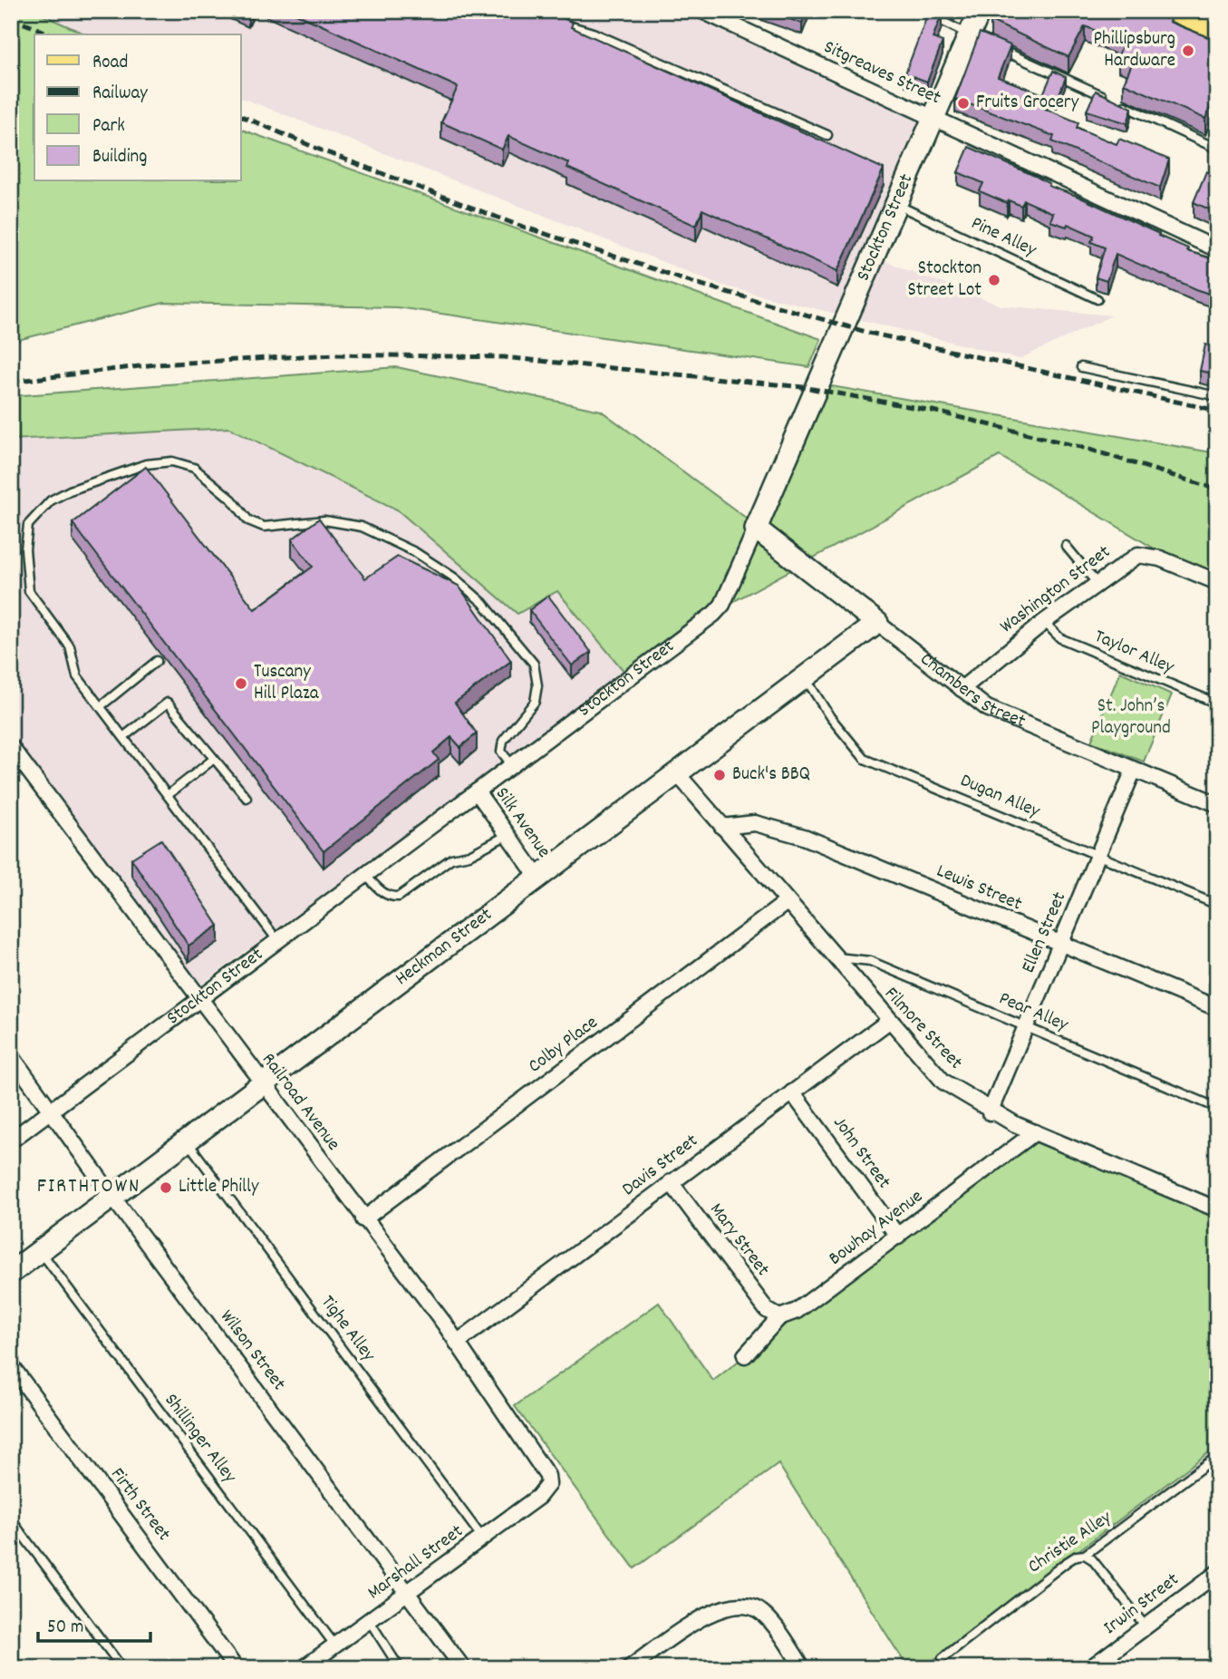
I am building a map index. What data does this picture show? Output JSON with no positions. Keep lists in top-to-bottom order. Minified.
{"streets":{"street":["Sitgreaves Street","Stockton Street","Washington Street","Chambers Street","Silk Avenue","Lewis Street","Ellen Street","Heckman Street","Filmore Street","Colby Place","Railroad Avenue","John Street","Davis Street","Bowhay Avenue","Mary Street","Wilson Street","Firth Street","Marshall Street","Irwin Street"],"lane":["Pine Alley","Taylor Alley","Dugan Alley","Pear Alley","Tighe Alley","Shillinger Alley","Christie Alley"]},"crossings":[["Sitgreaves Street","Stockton Street"],["Stockton Street","Pine Alley"],["Stockton Street","Chambers Street"],["Stockton Street","Silk Avenue"],["Stockton Street","Railroad Avenue"],["Stockton Street","Wilson Street"],["Washington Street","Taylor Alley"],["Washington Street","Chambers Street"],["Chambers Street","Ellen Street"],["Chambers Street","Heckman Street"],["Dugan Alley","Ellen Street"],["Dugan Alley","Heckman Street"],["Silk Avenue","Heckman Street"],["Lewis Street","Ellen Street"],["Lewis Street","Filmore Street"],["Ellen Street","Pear Alley"],["Ellen Street","Filmore Street"],["Heckman Street","Filmore Street"],["Heckman Street","Railroad Avenue"],["Heckman Street","Tighe Alley"],["Heckman Street","Wilson Street"],["Heckman Street","Shillinger Alley"],["Pear Alley","Filmore Street"],["Filmore Street","Colby Place"],["Filmore Street","Davis Street"],["Filmore Street","Bowhay Avenue"],["Colby Place","Railroad Avenue"],["Railroad Avenue","Davis Street"],["Railroad Avenue","Marshall Street"],["John Street","Davis Street"],["John Street","Bowhay Avenue"],["Davis Street","Mary Street"],["Bowhay Avenue","Mary Street"],["Tighe Alley","Marshall Street"],["Wilson Street","Marshall Street"],["Shillinger Alley","Marshall Street"]],"districts":["FIRTHTOWN"],"parks":["St. John’s Playground"],"places":["Phillipsburg Hardware","Fruits Grocery","Stockton Street Lot","Tuscany Hill Plaza","Buck's BBQ","Little Philly"],"legend":["Road","Railway","Park","Building"],"scale_bar":"50 m"}
